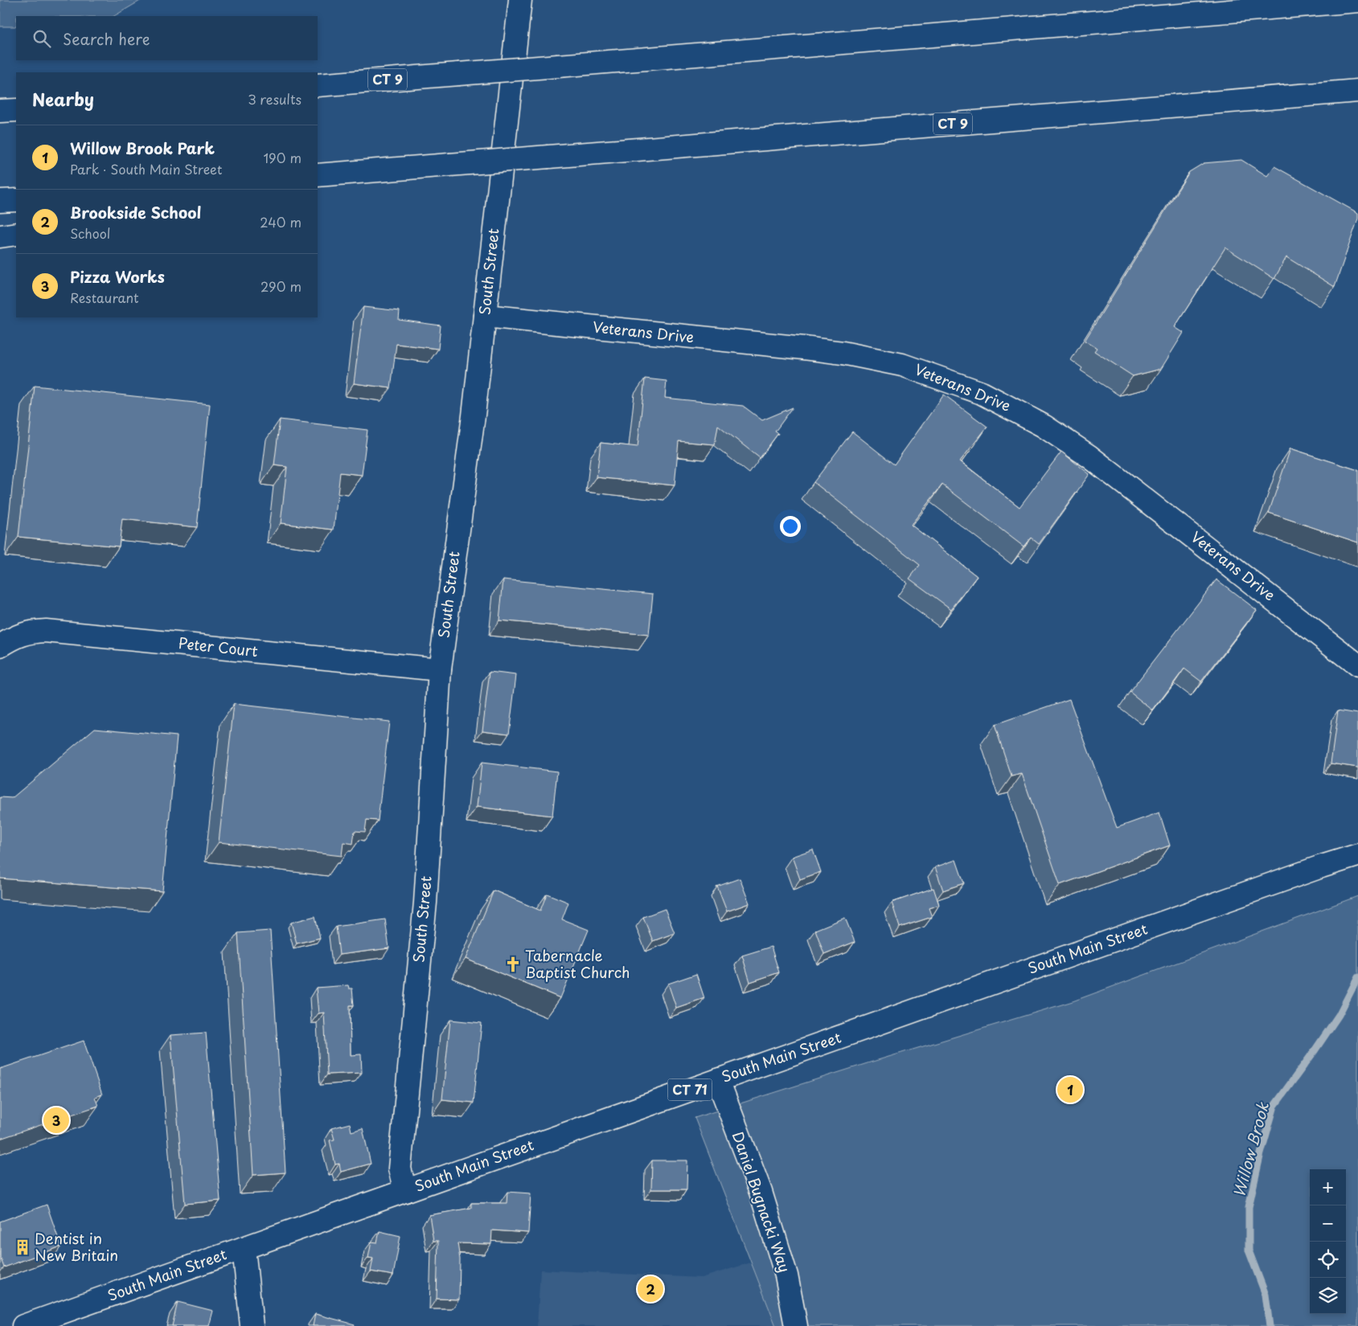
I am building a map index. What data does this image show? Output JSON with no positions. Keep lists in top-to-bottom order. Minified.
{"streets":{"main road":["CT 9","South Street","Veterans Drive","Peter Court","South Main Street","CT 71","Daniel Bugnacki Way"]},"crossings":[["South Street","Veterans Drive"],["South Street","Peter Court"],["South Street","South Main Street"],["South Main Street","Daniel Bugnacki Way"]],"water":["Willow Brook"],"places":{"church":["Tabernacle Baptist Church"],"building":["Dentist in New Britain"]},"page":{"search":"Search here","heading":["Nearby","3 results"],"list":[{"mark":"1","name":"Willow Brook Park","note":"Park · South Main Street","value":"190 m"},{"mark":"2","name":"Brookside School","note":"School","value":"240 m"},{"mark":"3","name":"Pizza Works","note":"Restaurant","value":"290 m"}],"pins":["1","3","2"],"map_buttons":["+","−"]}}
